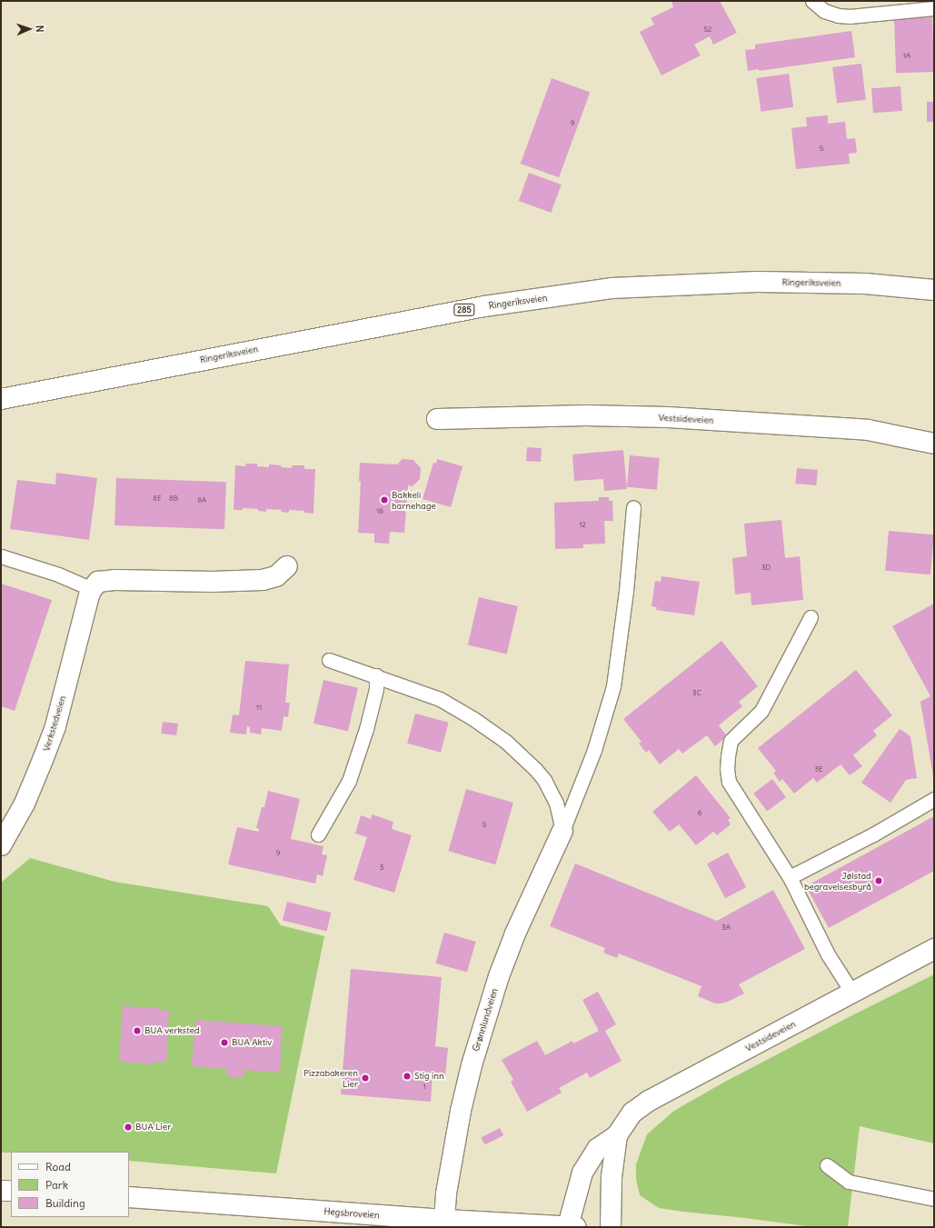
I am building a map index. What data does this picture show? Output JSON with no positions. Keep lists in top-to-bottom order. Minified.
{"streets":{"street":["Ringeriksveien","285","Vestsideveien","Verkstedveien","Grønnlundveien","Hegsbroveien"]},"crossings":[["Vestsideveien","Hegsbroveien"],["Grønnlundveien","Hegsbroveien"]],"places":["Bakkeli barnehage","Jølstad begravelsesbyrå","BUA verksted","BUA Aktiv","Stig inn","Pizzabakeren Lier","BUA Lier"],"house_numbers":["52","1A","9","5","8E","8B","8A","16","12","3D","3C","11","3E","6","5","9","3","3A","1"],"legend":["Road","Park","Building"],"north":"right"}
